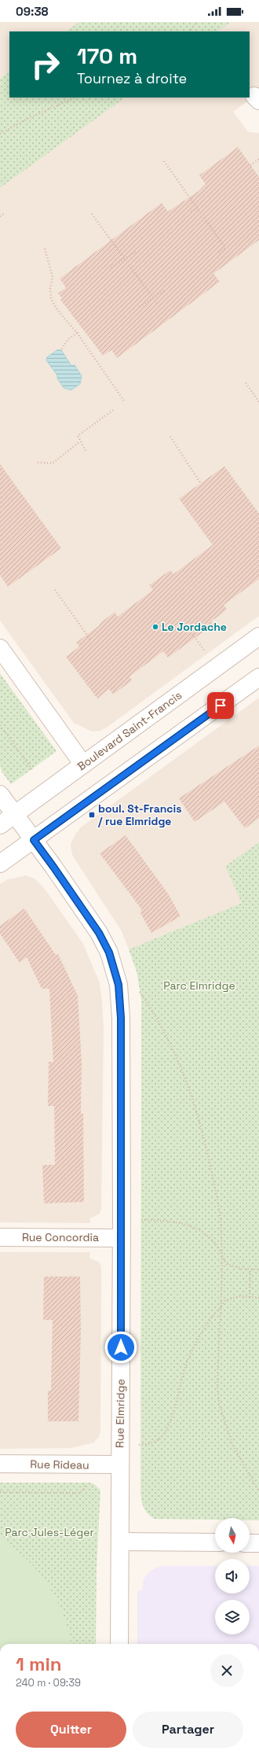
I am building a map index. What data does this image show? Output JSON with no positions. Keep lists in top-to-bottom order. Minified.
{"streets":{"street":["Boulevard Saint-Francis","Rue Concordia","Rue Elmridge","Rue Rideau"]},"crossings":[["Boulevard Saint-Francis","Rue Elmridge"],["Rue Concordia","Rue Elmridge"],["Rue Elmridge","Rue Rideau"]],"parks":["Parc Elmridge","Parc Jules-Léger"],"places":{"other":["Le Jordache"],"transit":["boul. St-Francis / rue Elmridge"]},"north":"bottom","page":{"status":"09:38","turn":["170 m","Tournez à droite"],"heading":["1 min","240 m · 09:39"],"buttons":["Quitter","Partager"]}}
